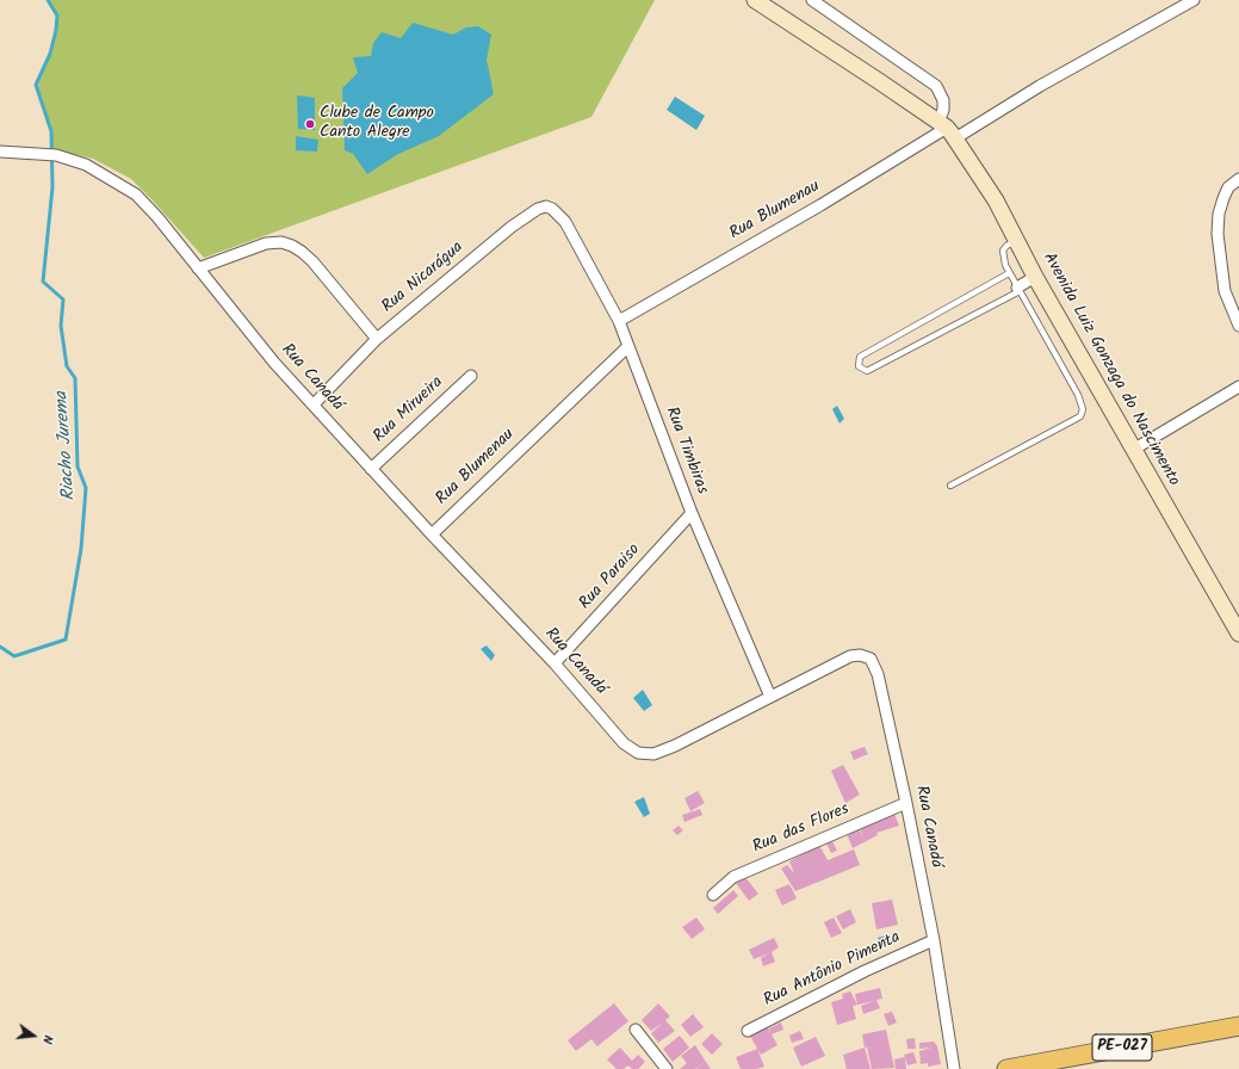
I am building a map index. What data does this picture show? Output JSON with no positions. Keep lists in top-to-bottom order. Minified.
{"streets":{"main road":["Avenida Luiz Gonzaga do Nascimento","PE-027"],"street":["Rua Blumenau","Rua Nicarágua","Rua Canadá","Rua Mirueira","Rua Timbiras","Rua Paraiso","Rua das Flores","Rua Antônio Pimenta"]},"crossings":[["Rua Blumenau","Avenida Luiz Gonzaga do Nascimento"],["Rua Blumenau","Rua Canadá"],["Rua Blumenau","Rua Timbiras"],["Rua Nicarágua","Rua Canadá"],["Rua Nicarágua","Rua Timbiras"],["Rua Canadá","Rua Mirueira"],["Rua Canadá","Rua Timbiras"],["Rua Canadá","Rua Paraiso"],["Rua Canadá","Rua das Flores"],["Rua Canadá","Rua Antônio Pimenta"],["Rua Timbiras","Rua Paraiso"]],"water":["Riacho Jurema"],"places":["Clube de Campo Canto Alegre"],"north":"right"}
